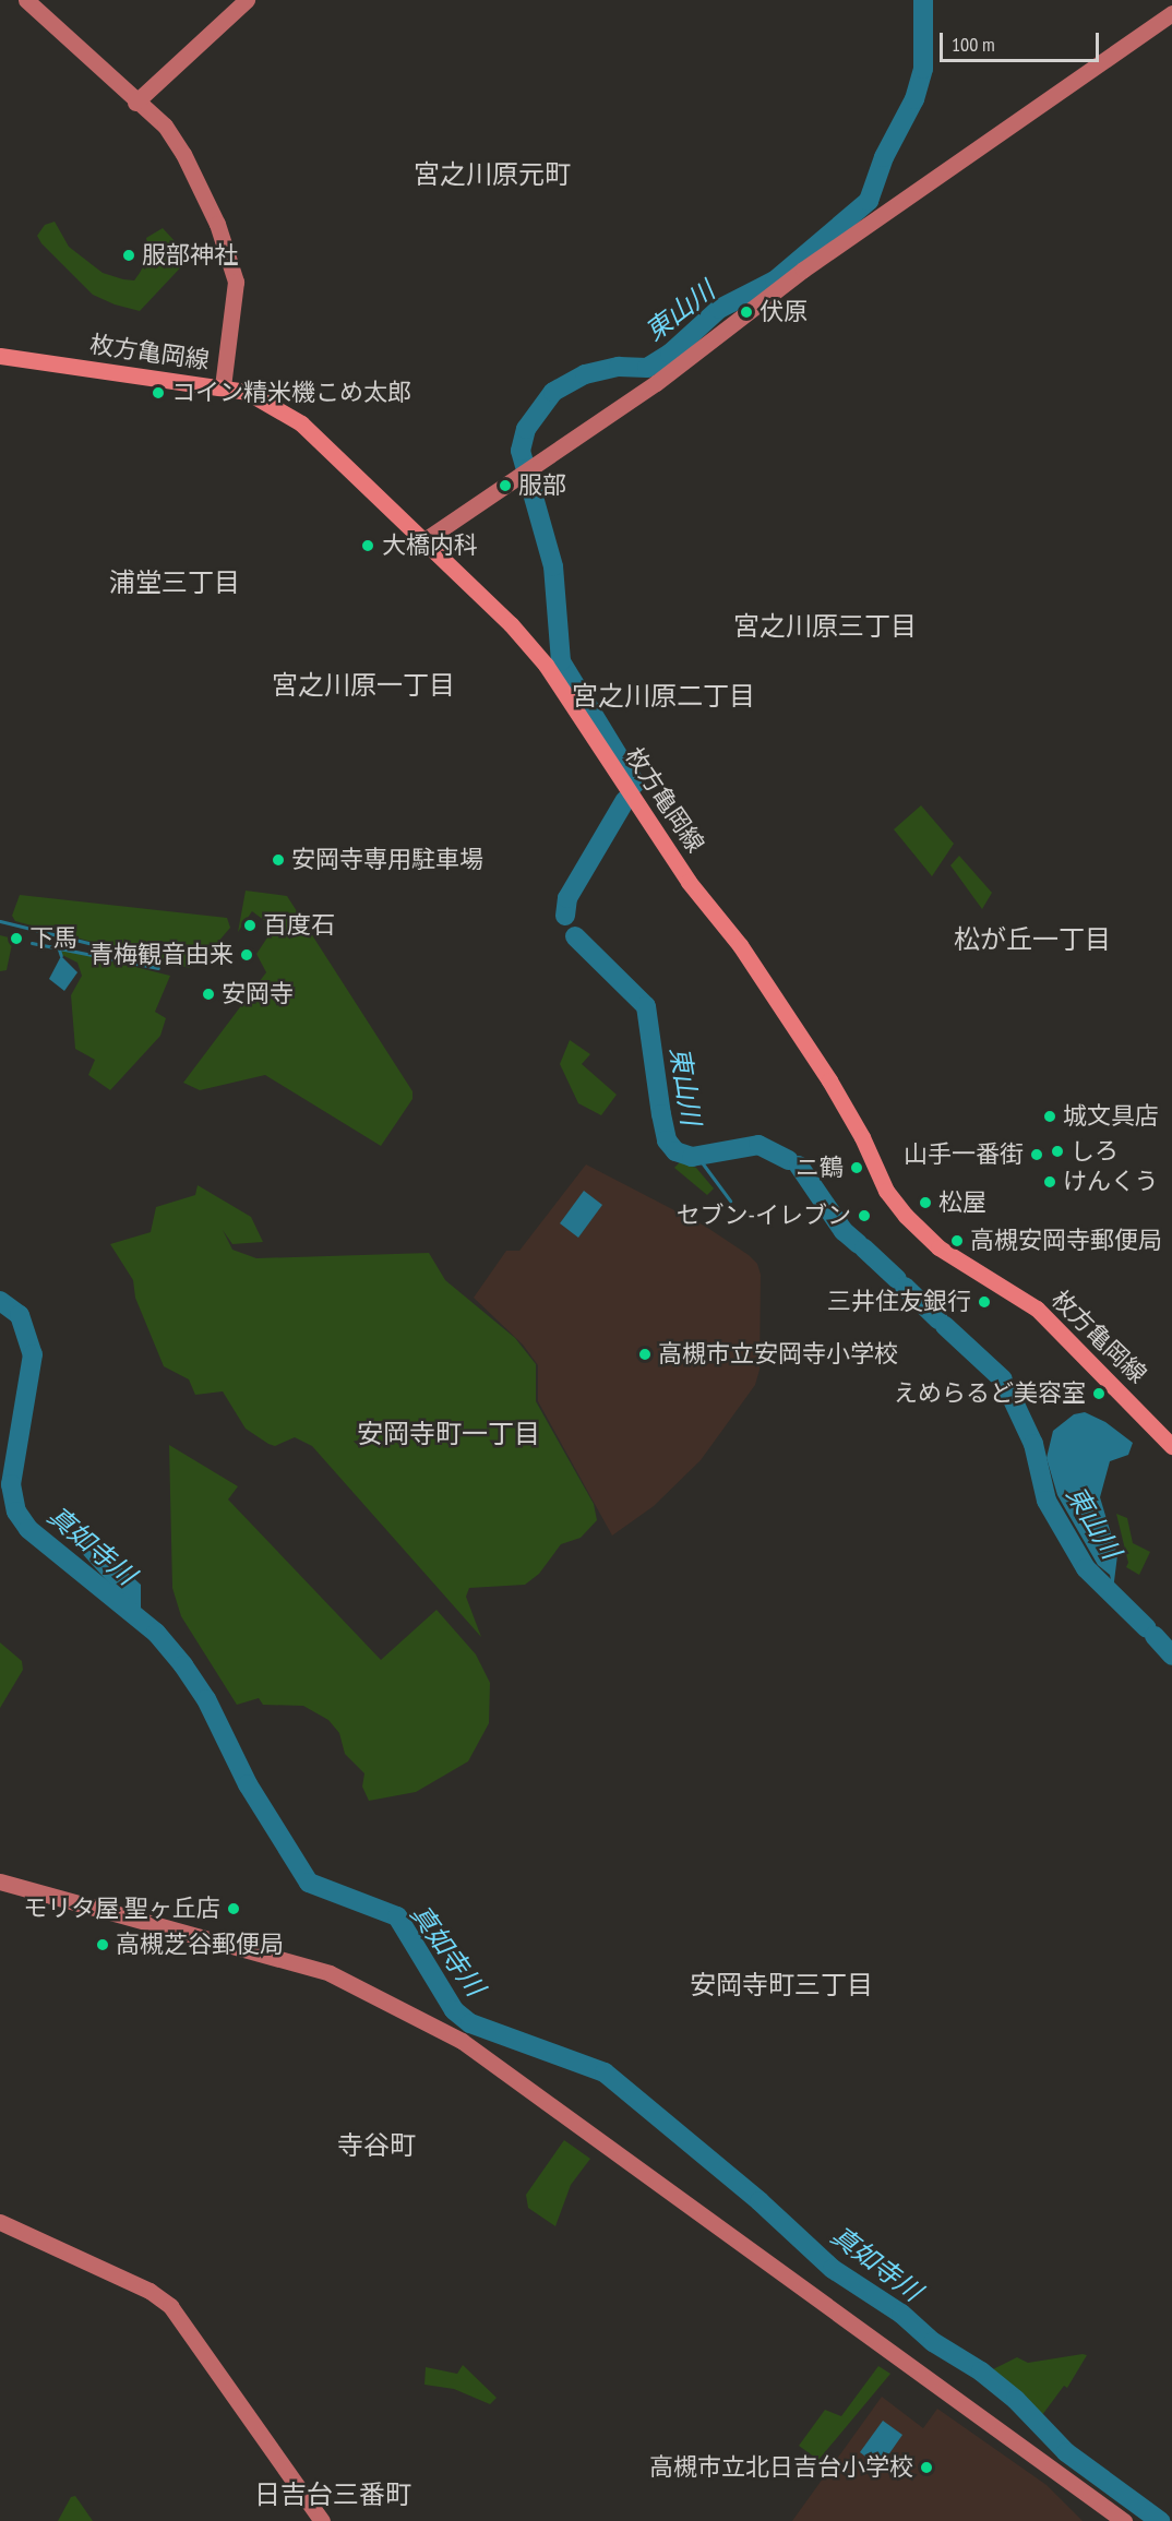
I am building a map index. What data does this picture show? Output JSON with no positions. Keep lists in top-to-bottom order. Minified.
{"streets":{"main road":["枚方亀岡線"]},"districts":["宮之川原元町","浦堂三丁目","宮之川原三丁目","宮之川原一丁目","宮之川原二丁目","松が丘一丁目","安岡寺町一丁目","安岡寺町三丁目","寺谷町","日吉台三番町"],"water":["東山川","真如寺川"],"places":["服部神社","伏原","コイン精米機こめ太郎","服部","大橋内科","安岡寺専用駐車場","百度石","下馬","青梅観音由来","安岡寺","城文具店","しろ","山手一番街","ニ鶴","けんくう","松屋","セブン-イレブン","高槻安岡寺郵便局","三井住友銀行","高槻市立安岡寺小学校","えめらるど美容室","モリタ屋 聖ヶ丘店","高槻芝谷郵便局","高槻市立北日吉台小学校"],"scale_bar":"100 m"}
